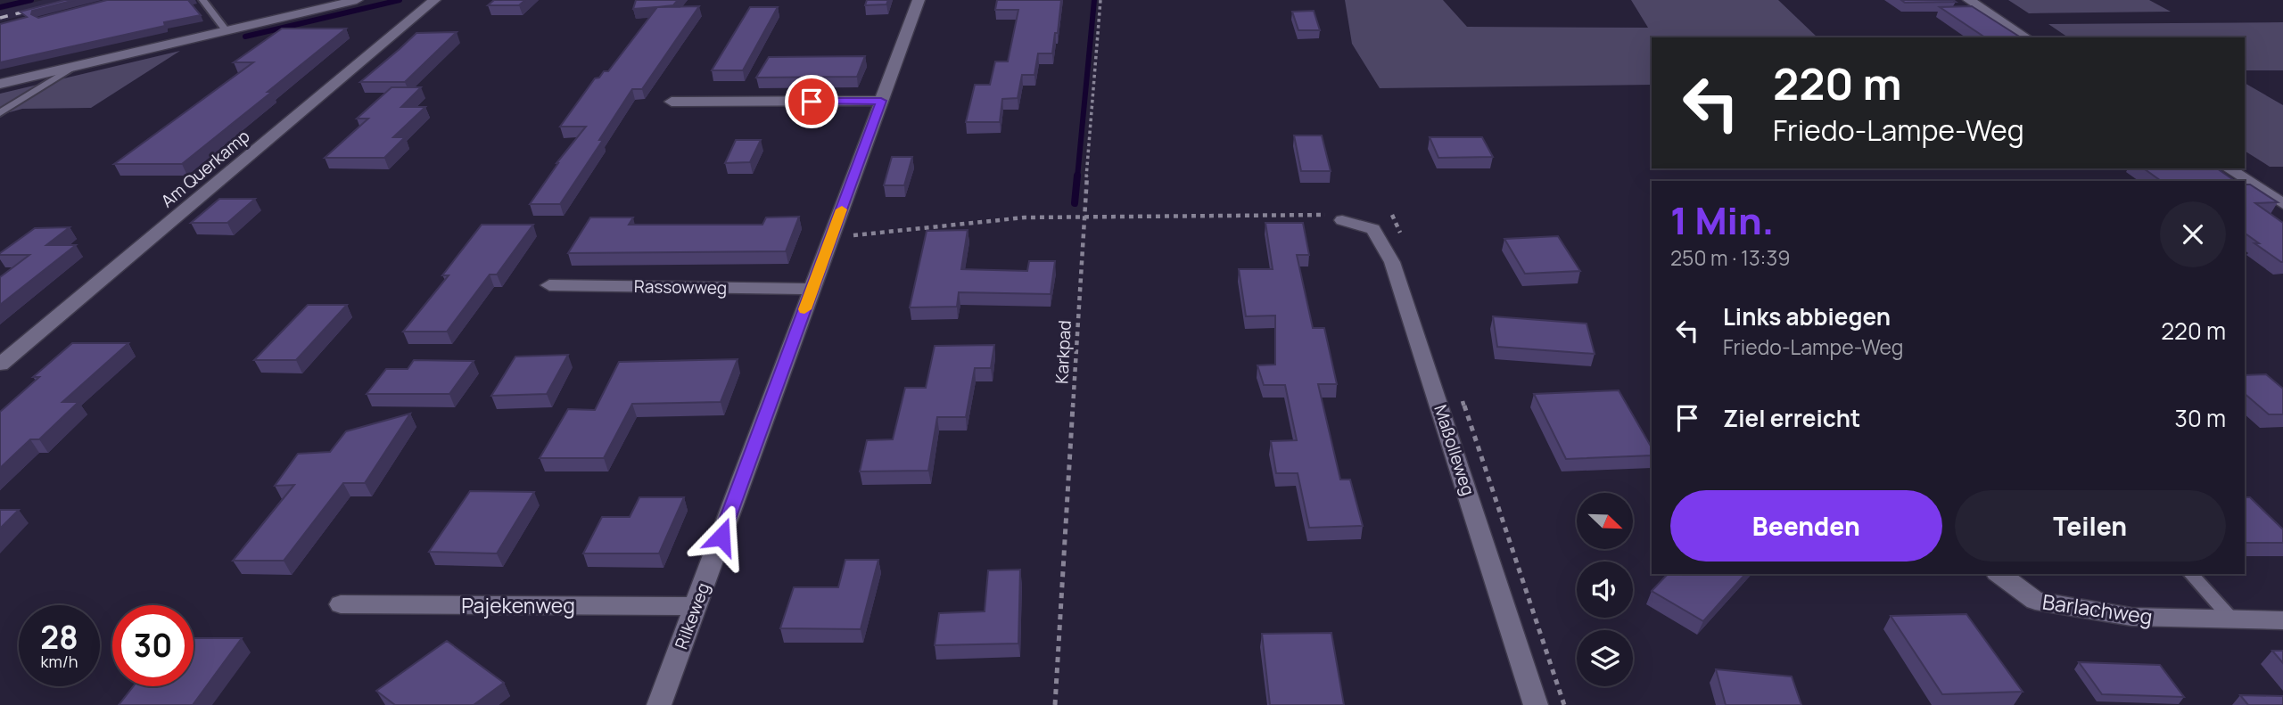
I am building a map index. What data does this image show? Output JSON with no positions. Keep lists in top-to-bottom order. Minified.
{"streets":{"street":["Am Querkamp","Rassowweg","Maßolleweg","Pajekenweg","Barlachweg","Rilkeweg"],"path":["Karkpad"]},"crossings":[["Rassowweg","Rilkeweg"],["Pajekenweg","Rilkeweg"]],"north":"bottom right","page":{"turn":["220 m","Friedo-Lampe-Weg"],"heading":["1 Min.","250 m · 13:39"],"list":[{"name":"Links abbiegen","note":"Friedo-Lampe-Weg","value":"220 m"},{"name":"Ziel erreicht","value":"30 m"}],"buttons":["Beenden","Teilen"],"speed":"28 km/h","limit":"30"}}
